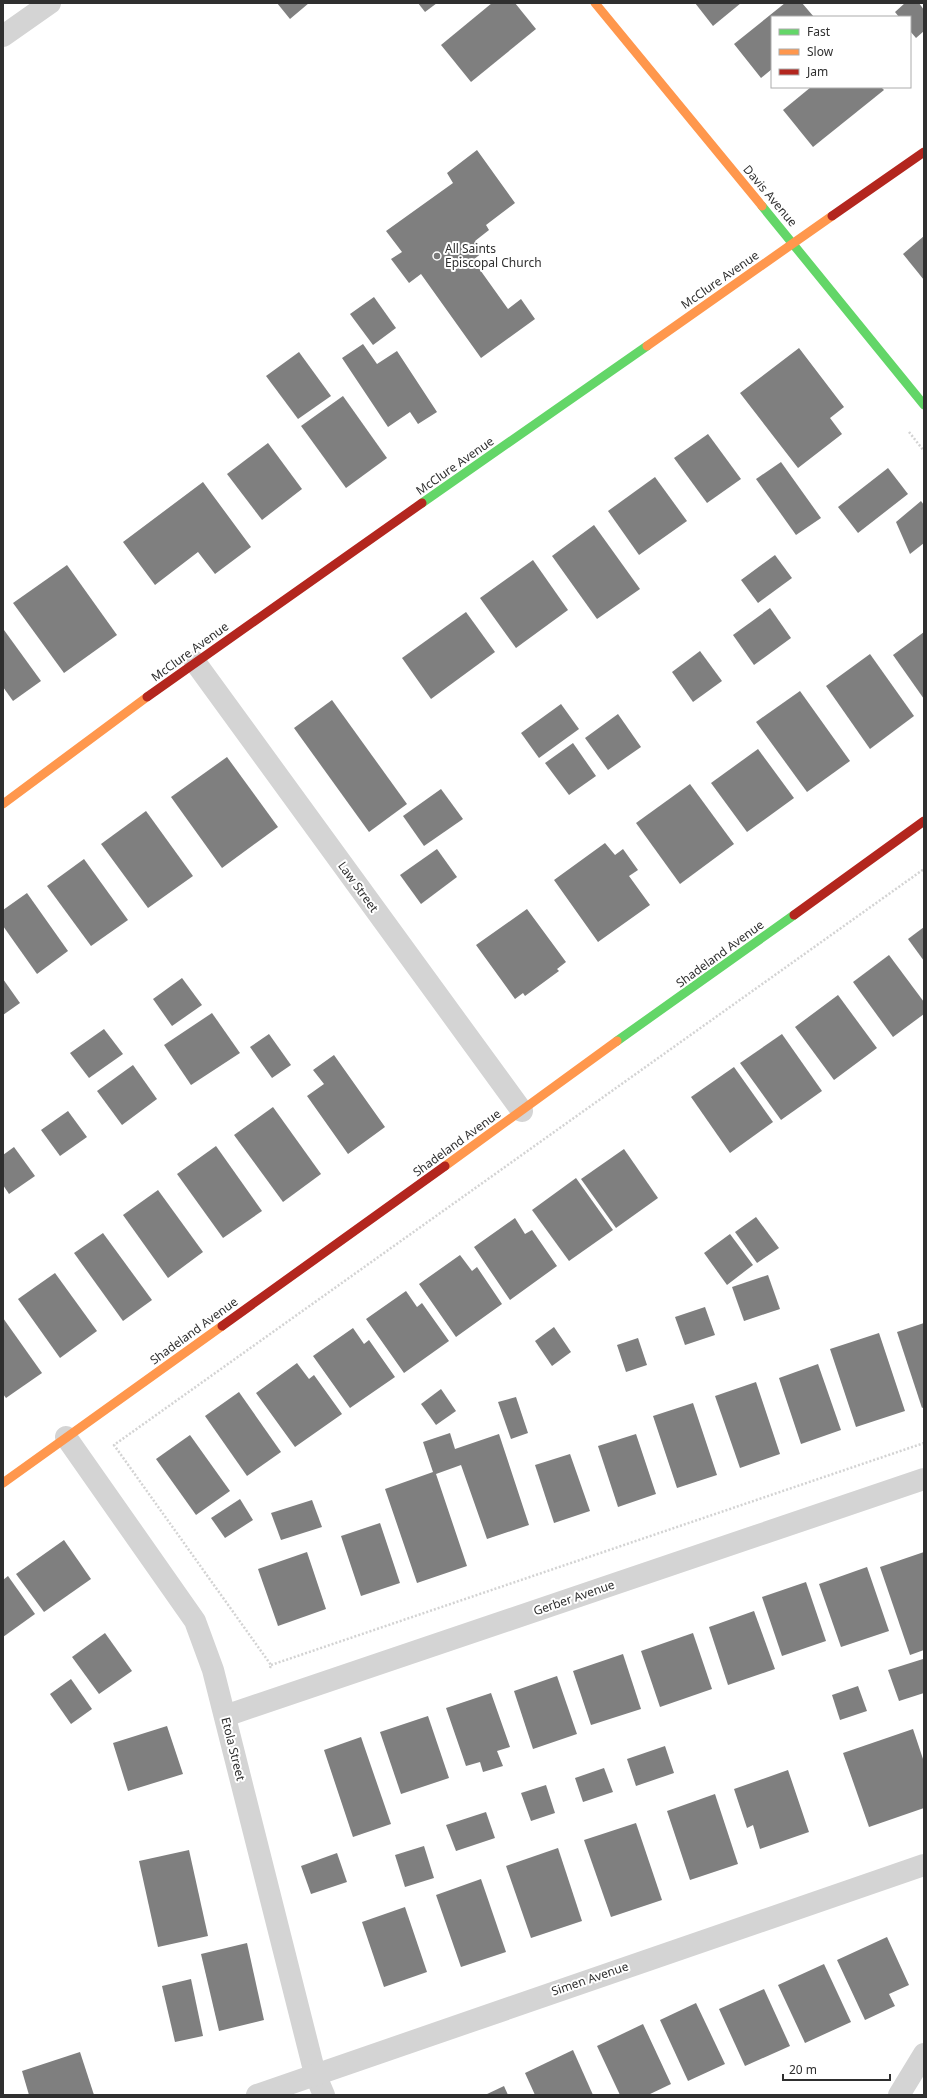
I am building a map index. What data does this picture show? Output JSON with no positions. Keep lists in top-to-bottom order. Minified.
{"streets":{"street":["Davis Avenue","McClure Avenue","Law Street","Shadeland Avenue","Gerber Avenue","Etola Street","Simen Avenue"]},"crossings":[["Davis Avenue","McClure Avenue"],["McClure Avenue","Law Street"],["Law Street","Shadeland Avenue"],["Shadeland Avenue","Etola Street"],["Gerber Avenue","Etola Street"],["Etola Street","Simen Avenue"]],"places":["All Saints Episcopal Church"],"legend":["Fast","Slow","Jam"],"scale_bar":"20 m"}
